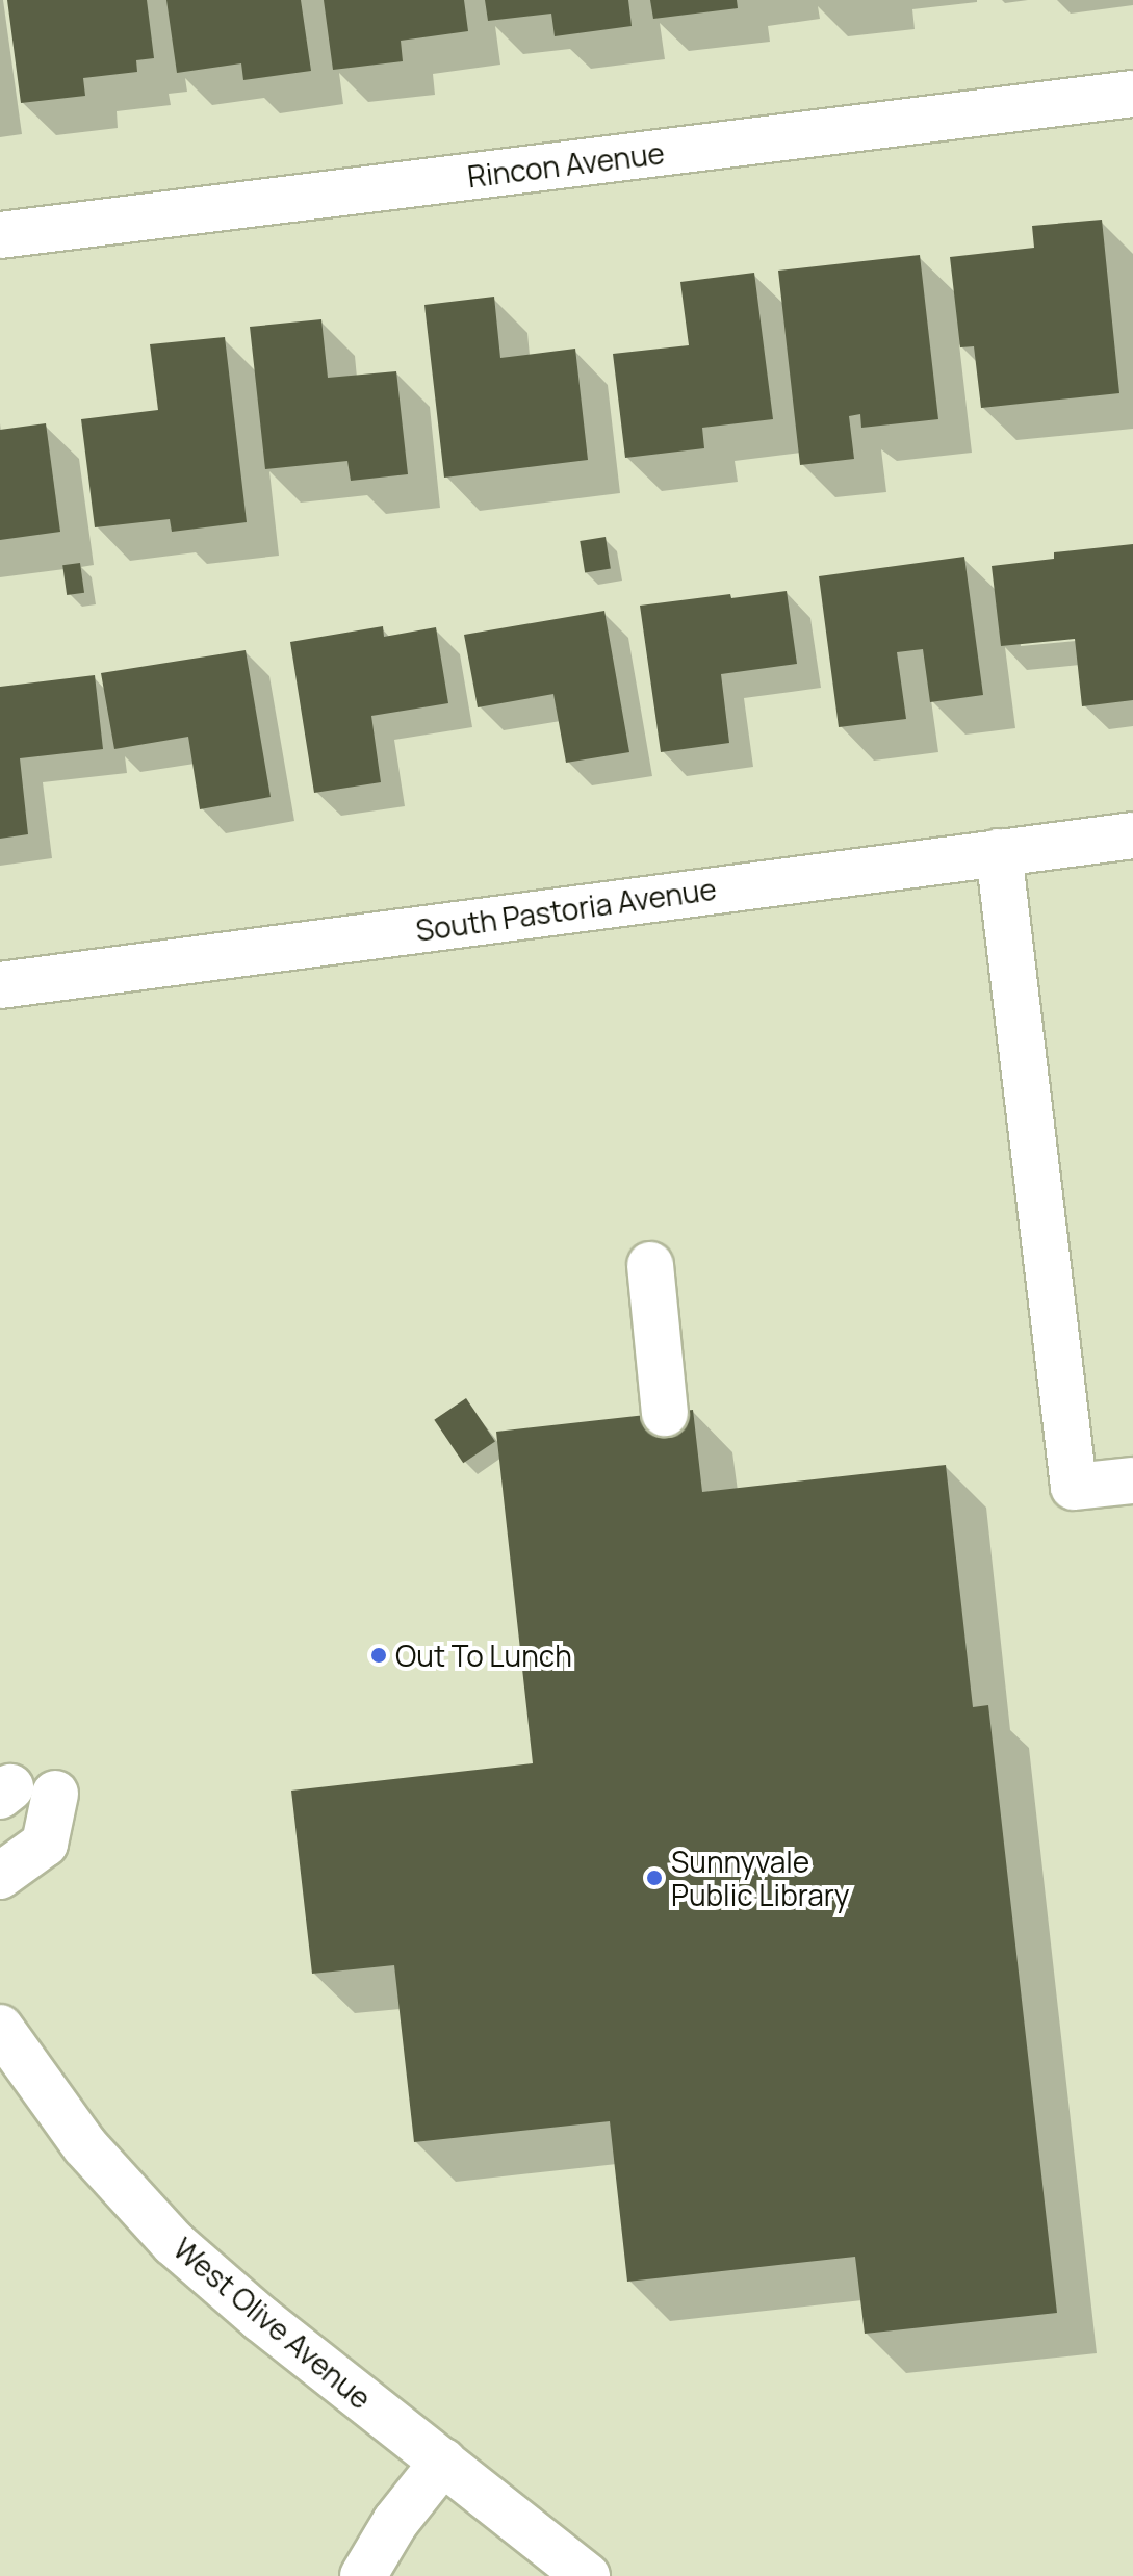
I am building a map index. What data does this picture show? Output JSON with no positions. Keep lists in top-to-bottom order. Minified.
{"streets":{"street":["Rincon Avenue","South Pastoria Avenue","West Olive Avenue"]},"places":["Out To Lunch","Sunnyvale Public Library"]}
